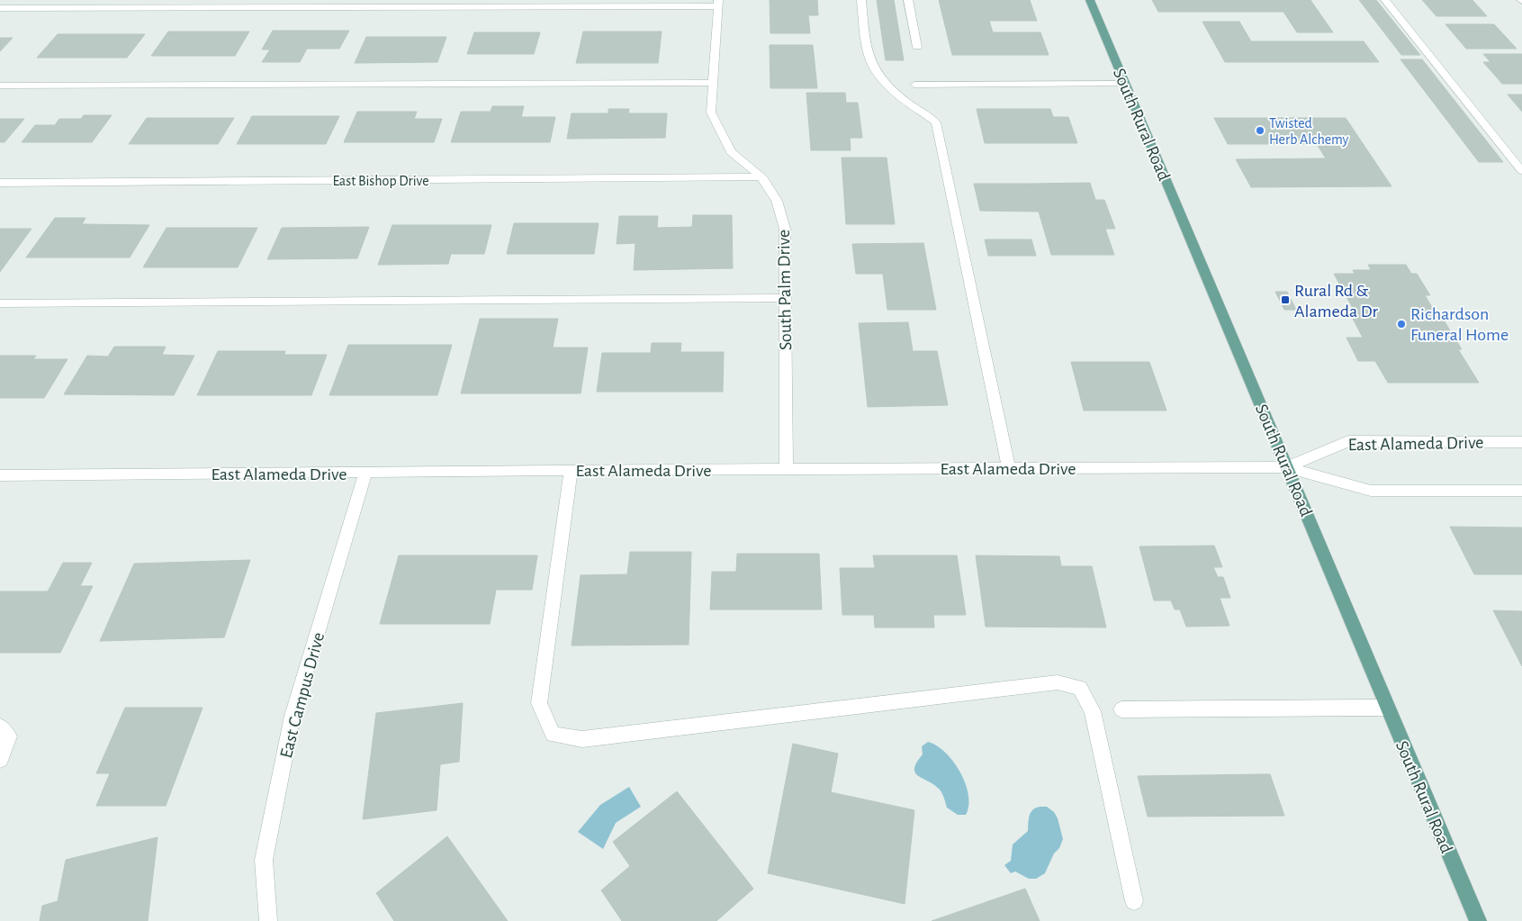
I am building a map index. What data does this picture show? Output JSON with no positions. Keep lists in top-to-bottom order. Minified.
{"streets":{"main road":["South Rural Road"],"street":["East Bishop Drive","South Palm Drive","East Alameda Drive","East Campus Drive"]},"crossings":[["South Rural Road","East Alameda Drive"],["East Bishop Drive","South Palm Drive"],["South Palm Drive","East Alameda Drive"],["East Alameda Drive","East Campus Drive"]],"places":{"other":["Twisted Herb Alchemy","Richardson Funeral Home"],"transit":["Rural Rd & Alameda Dr"]}}
